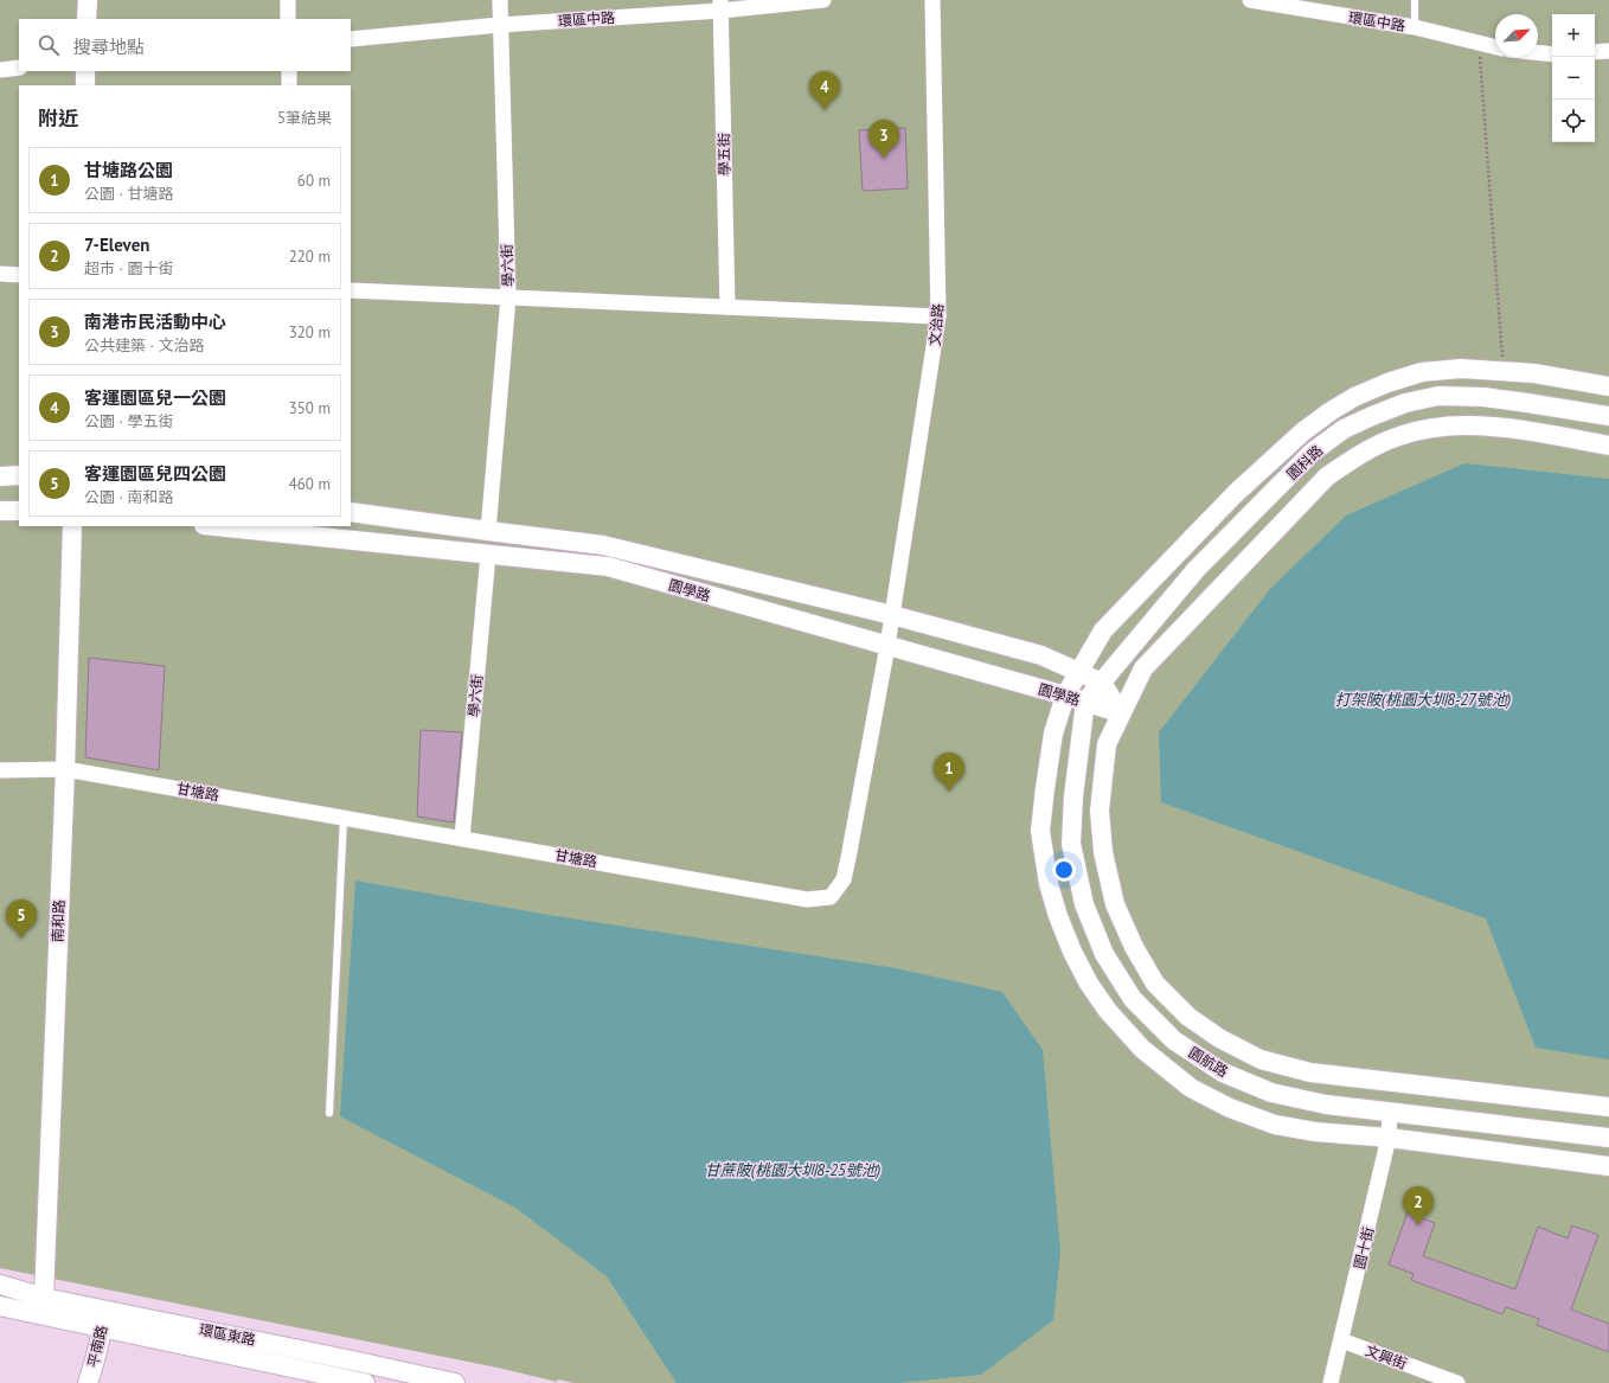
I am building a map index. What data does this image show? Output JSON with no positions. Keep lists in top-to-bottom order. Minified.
{"streets":{"street":["環區中路","學五街","學六街","文治路","園科路","園學路","甘塘路","南和路","園航路","園十街","環區東路","平南路","文興街"]},"crossings":[["環區中路","學五街"],["環區中路","學六街"],["學六街","園學路"],["學六街","甘塘路"],["文治路","園學路"],["文治路","甘塘路"],["園科路","園學路"],["園科路","園航路"],["園學路","甘塘路"],["園學路","園航路"],["甘塘路","南和路"],["南和路","環區東路"],["園航路","園十街"],["園十街","文興街"],["環區東路","平南路"]],"water":["打架陂(桃園大圳8-27號池)","甘蔗陂(桃園大圳8-25號池)"],"north":"top right","page":{"map_buttons":["+","−"],"search":"搜尋地點","pins":["4","3","1","5","2"],"heading":["附近","5筆結果"],"list":[{"mark":"1","name":"甘塘路公園","note":"公園 · 甘塘路","value":"60 m"},{"mark":"2","name":"7-Eleven","note":"超市 · 園十街","value":"220 m"},{"mark":"3","name":"南港市民活動中心","note":"公共建築 · 文治路","value":"320 m"},{"mark":"4","name":"客運園區兒一公園","note":"公園 · 學五街","value":"350 m"},{"mark":"5","name":"客運園區兒四公園","note":"公園 · 南和路","value":"460 m"}]}}
